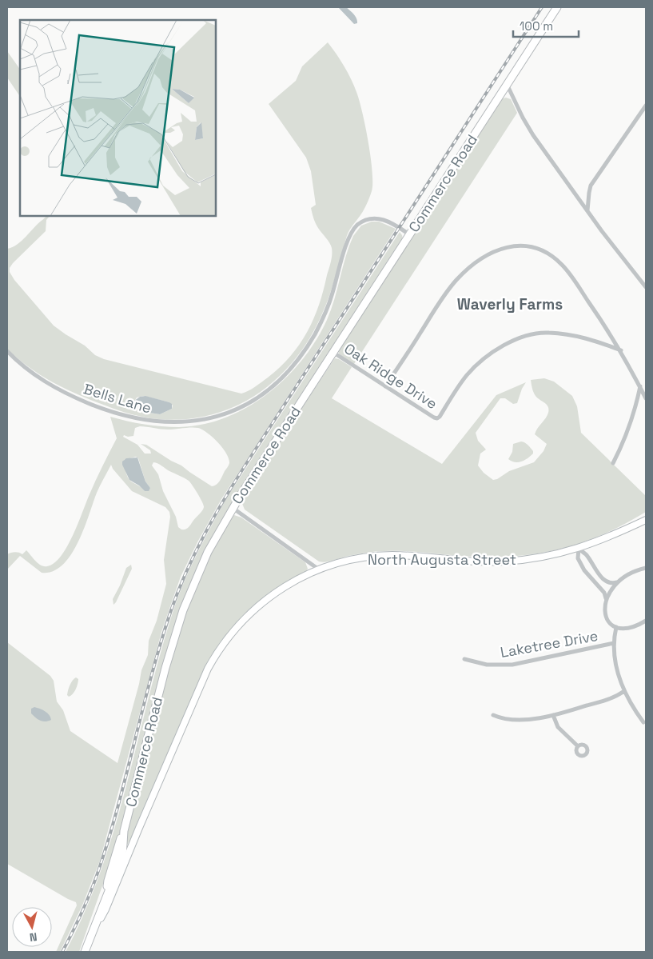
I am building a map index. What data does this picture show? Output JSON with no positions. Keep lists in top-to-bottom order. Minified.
{"streets":{"main road":["Commerce Road","North Augusta Street"],"street":["Oak Ridge Drive","Bells Lane","Laketree Drive"]},"crossings":[["Commerce Road","Oak Ridge Drive"],["Commerce Road","Bells Lane"],["Commerce Road","North Augusta Street"]],"districts":["Waverly Farms"],"scale_bar":"100 m","north":"bottom"}
